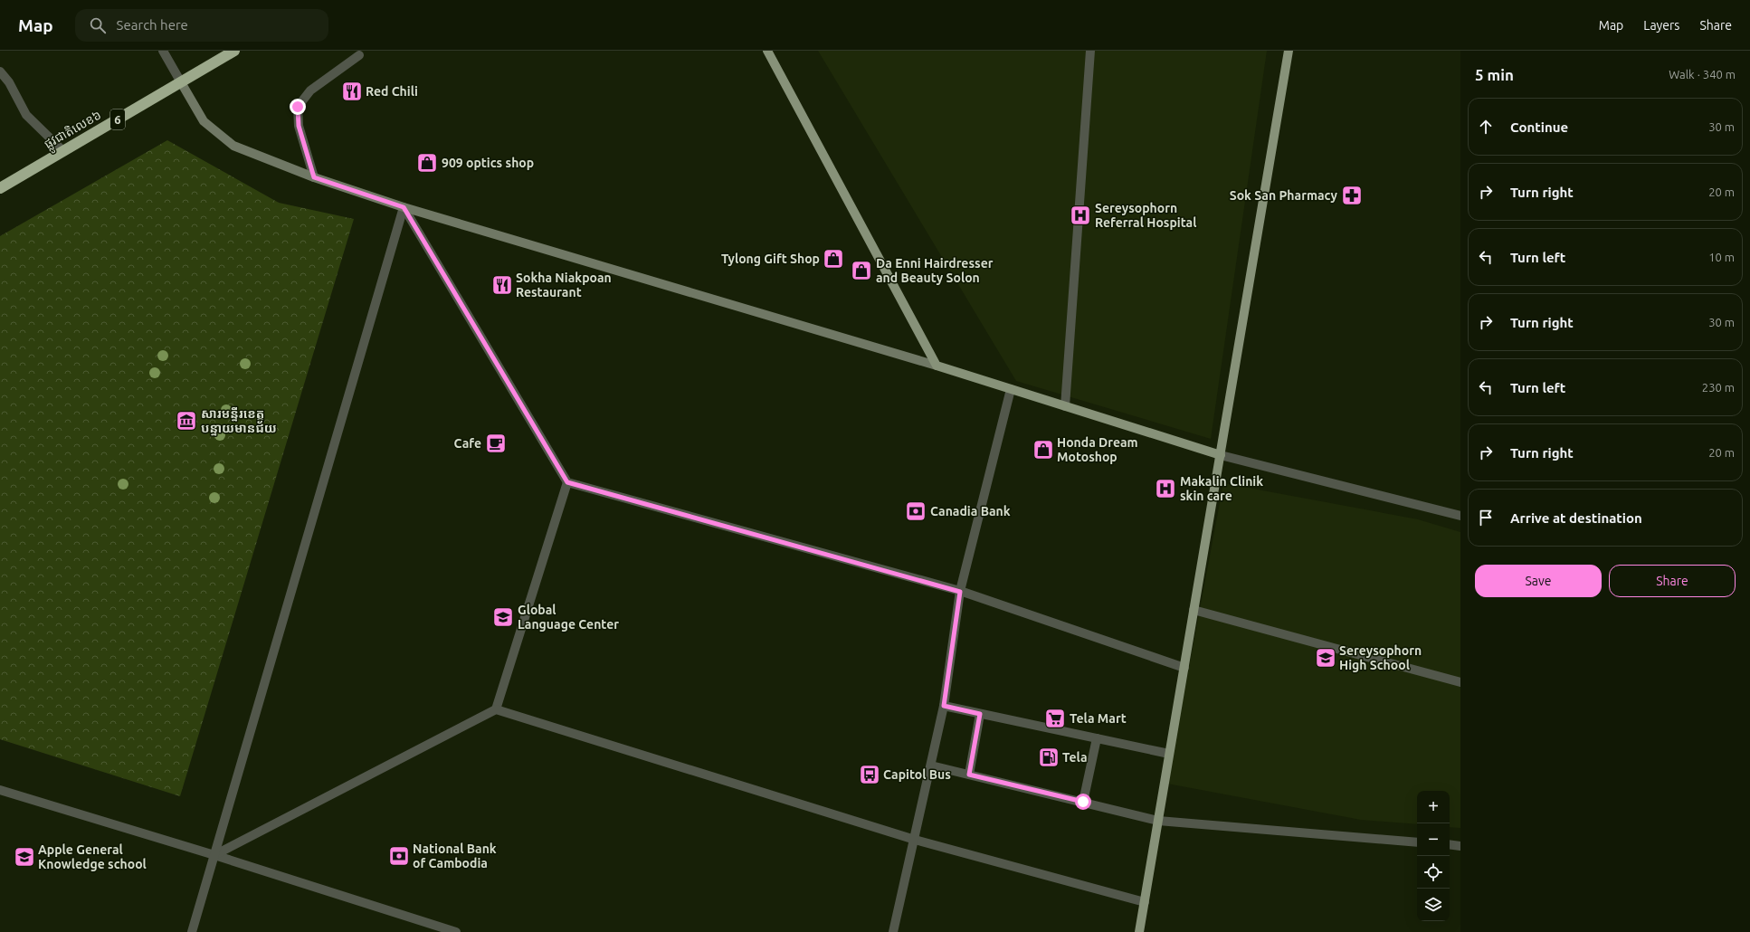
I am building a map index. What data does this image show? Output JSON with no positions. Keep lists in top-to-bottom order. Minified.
{"streets":{"highway":["6","ផ្លូវជាតិលេខ៦"]},"places":{"restaurant":["Red Chili","Sokha Niakpoan Restaurant"],"shop":["909 optics shop","Tylong Gift Shop","Da Enni Hairdresser and Beauty Solon","Honda Dream Motoshop"],"pharmacy":["Sok San Pharmacy"],"hospital":["Sereysophorn Referral Hospital","Makalin Clinik skin care"],"museum":["សារមន្ទីរខេត្ត បន្ទាយមានជ័យ"],"cafe":["Cafe"],"bank":["Canadia Bank","National Bank of Cambodia"],"school or university":["Global Language Center","Sereysophorn High School","Apple General Knowledge school"],"supermarket":["Tela Mart"],"fuel station":["Tela"],"bus stop":["Capitol Bus"]},"page":{"header":"Map","search":"Search here","nav":["Map","Layers","Share"],"heading":["5 min","Walk · 340 m"],"list":[["Continue","30 m"],["Turn right","20 m"],["Turn left","10 m"],["Turn right","30 m"],["Turn left","230 m"],["Turn right","20 m"],"Arrive at destination"],"buttons":["Save","Share"],"map_buttons":["+","−"]}}
